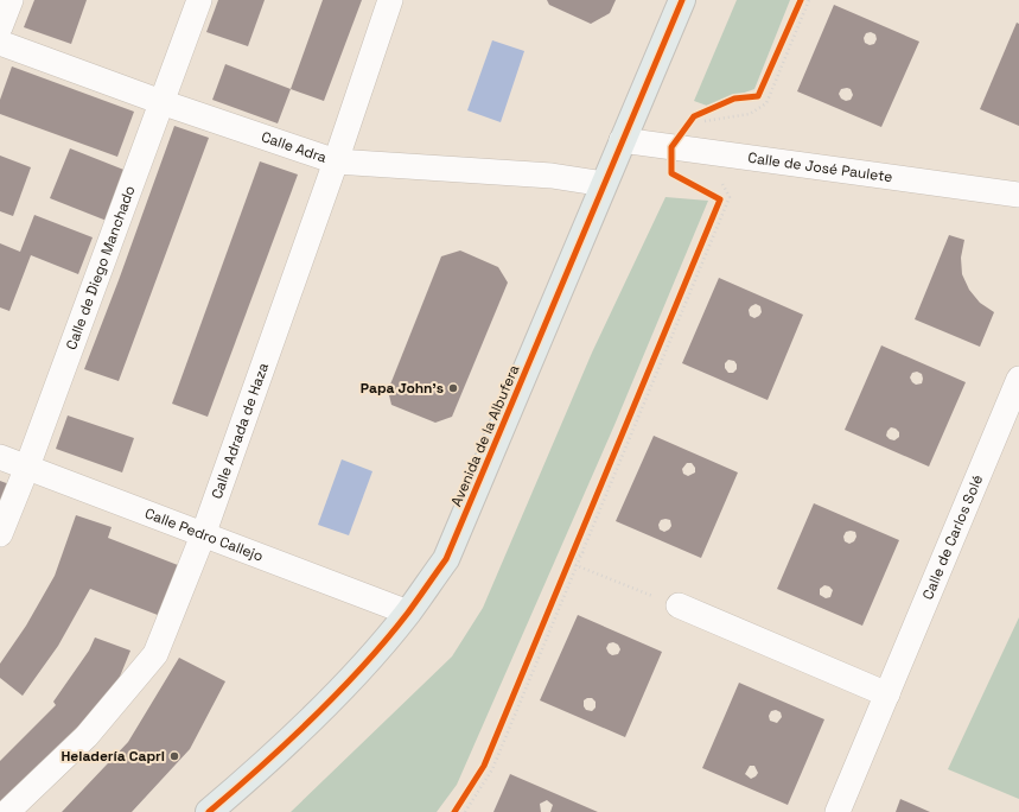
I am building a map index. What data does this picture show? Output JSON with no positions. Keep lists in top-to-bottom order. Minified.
{"streets":{"main road":["Avenida de la Albufera"],"street":["Calle Adra","Calle de José Paulete","Calle de Diego Manchado","Calle Adrada de Haza","Calle Pedro Callejo","Calle de Carlos Solé"]},"crossings":[["Calle Adra","Calle de Diego Manchado"],["Calle Adra","Calle Adrada de Haza"],["Calle Adra","Avenida de la Albufera"],["Calle de José Paulete","Avenida de la Albufera"],["Calle de Diego Manchado","Calle Pedro Callejo"],["Calle Adrada de Haza","Calle Pedro Callejo"],["Avenida de la Albufera","Calle Pedro Callejo"]],"places":["Papa John's","Heladería Capri"]}
